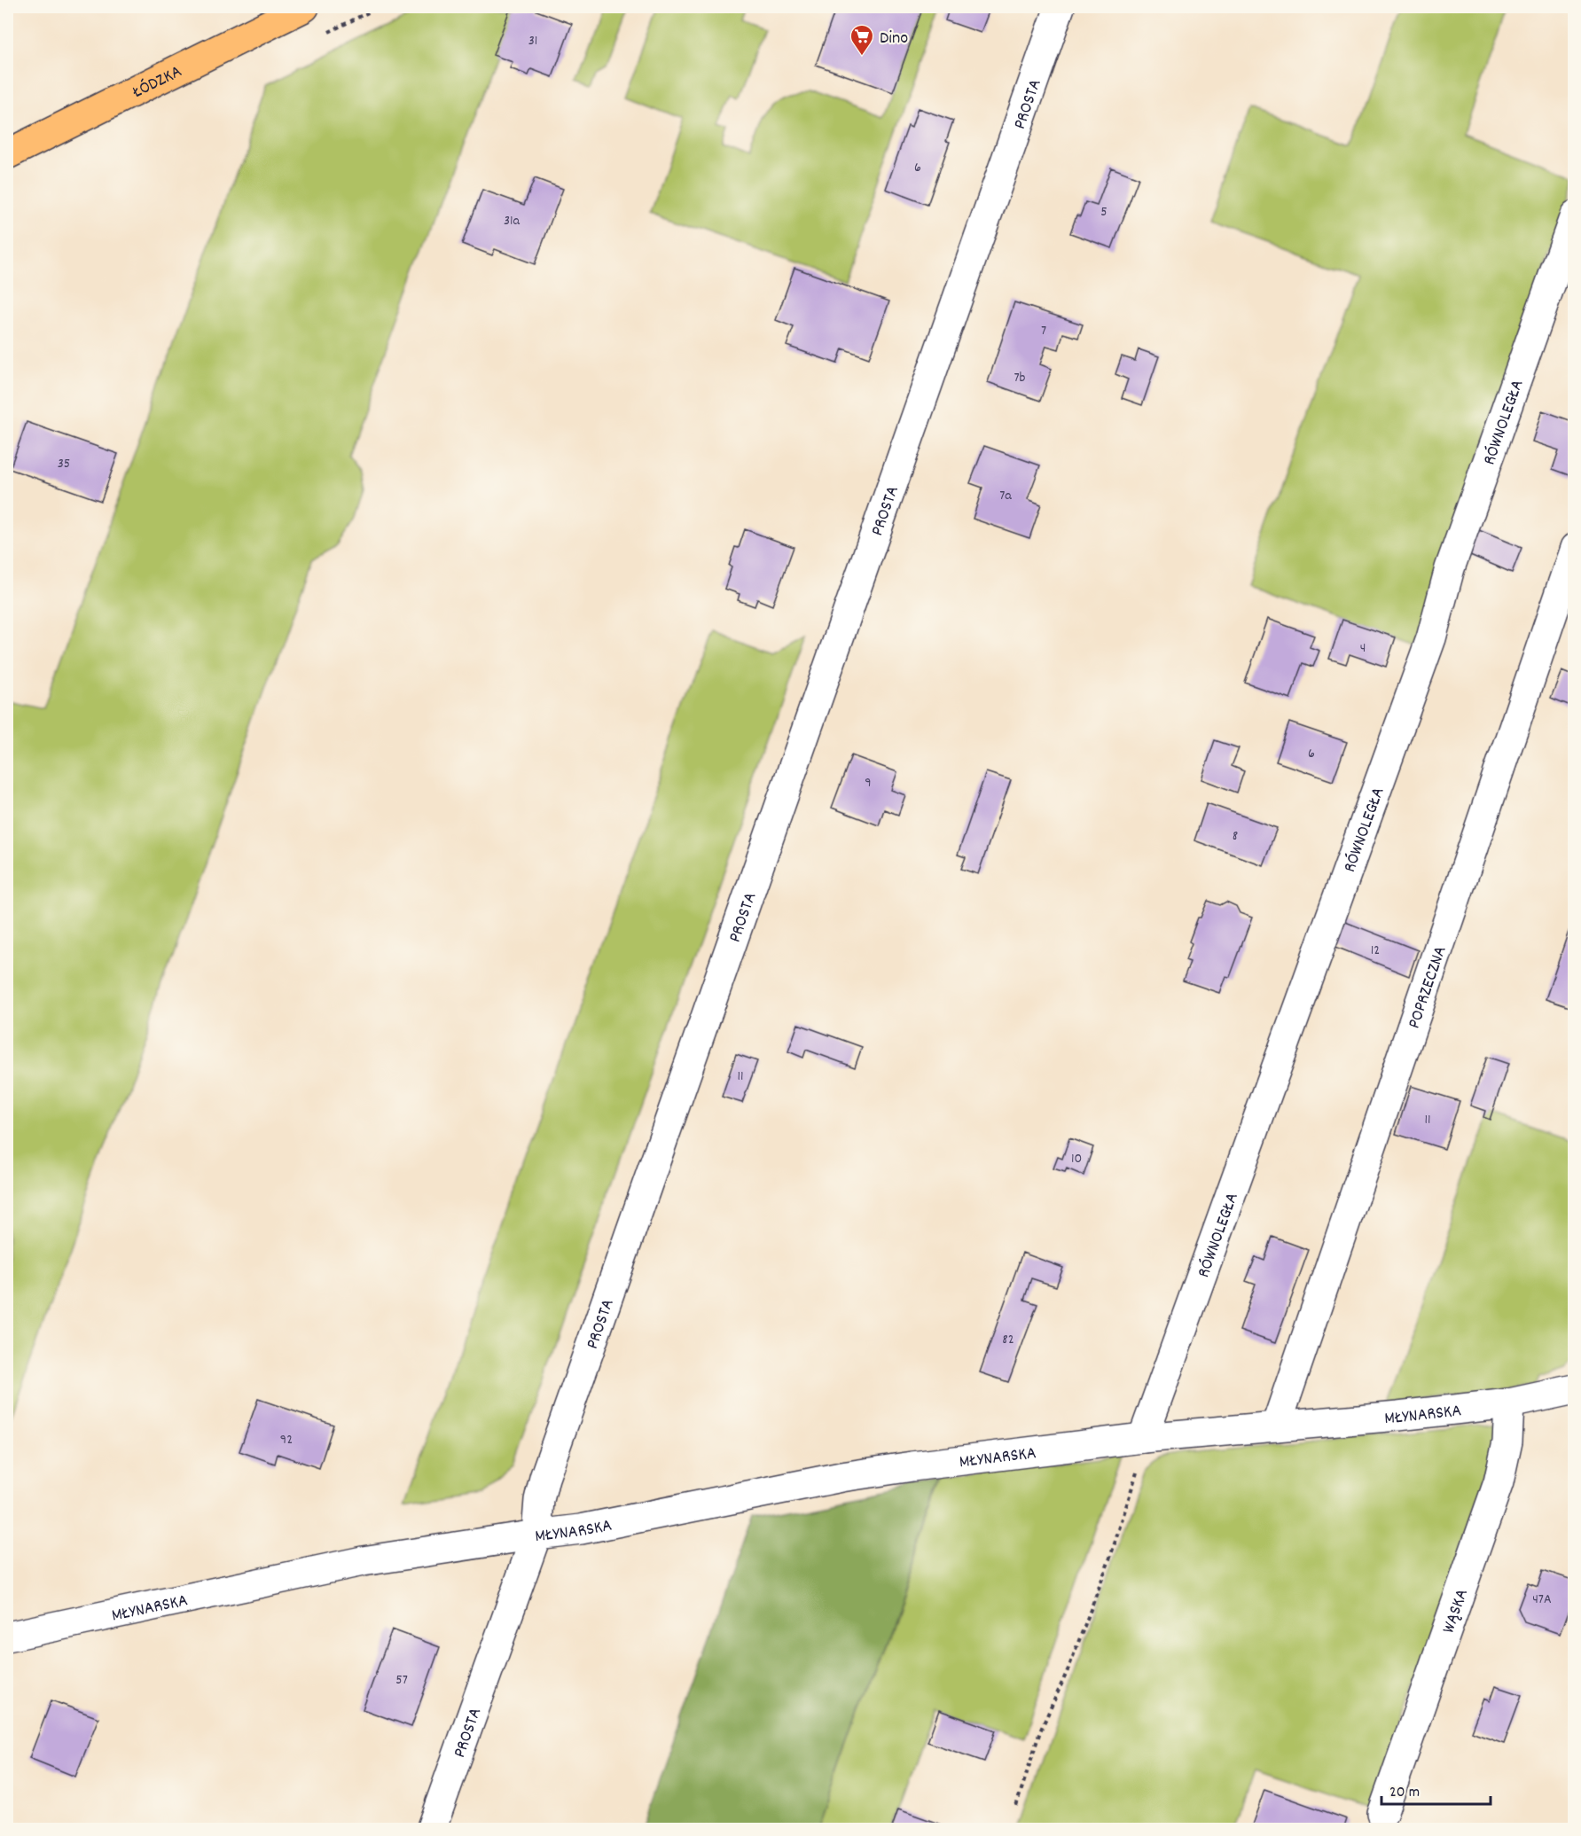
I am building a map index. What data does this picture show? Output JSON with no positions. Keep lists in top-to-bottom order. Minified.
{"streets":{"main road":["ŁÓDZKA"],"street":["PROSTA","RÓWNOLEGŁA","POPRZECZNA","MŁYNARSKA","WĄSKA"]},"crossings":[["PROSTA","MŁYNARSKA"],["RÓWNOLEGŁA","MŁYNARSKA"],["POPRZECZNA","MŁYNARSKA"],["MŁYNARSKA","WĄSKA"]],"places":{"supermarket":["Dino"]},"house_numbers":["31","6","5","31a","7","7b","35","7a","4","6","9","8","12","11","11","10","82","92","47A","57"],"scale_bar":"20 m"}
